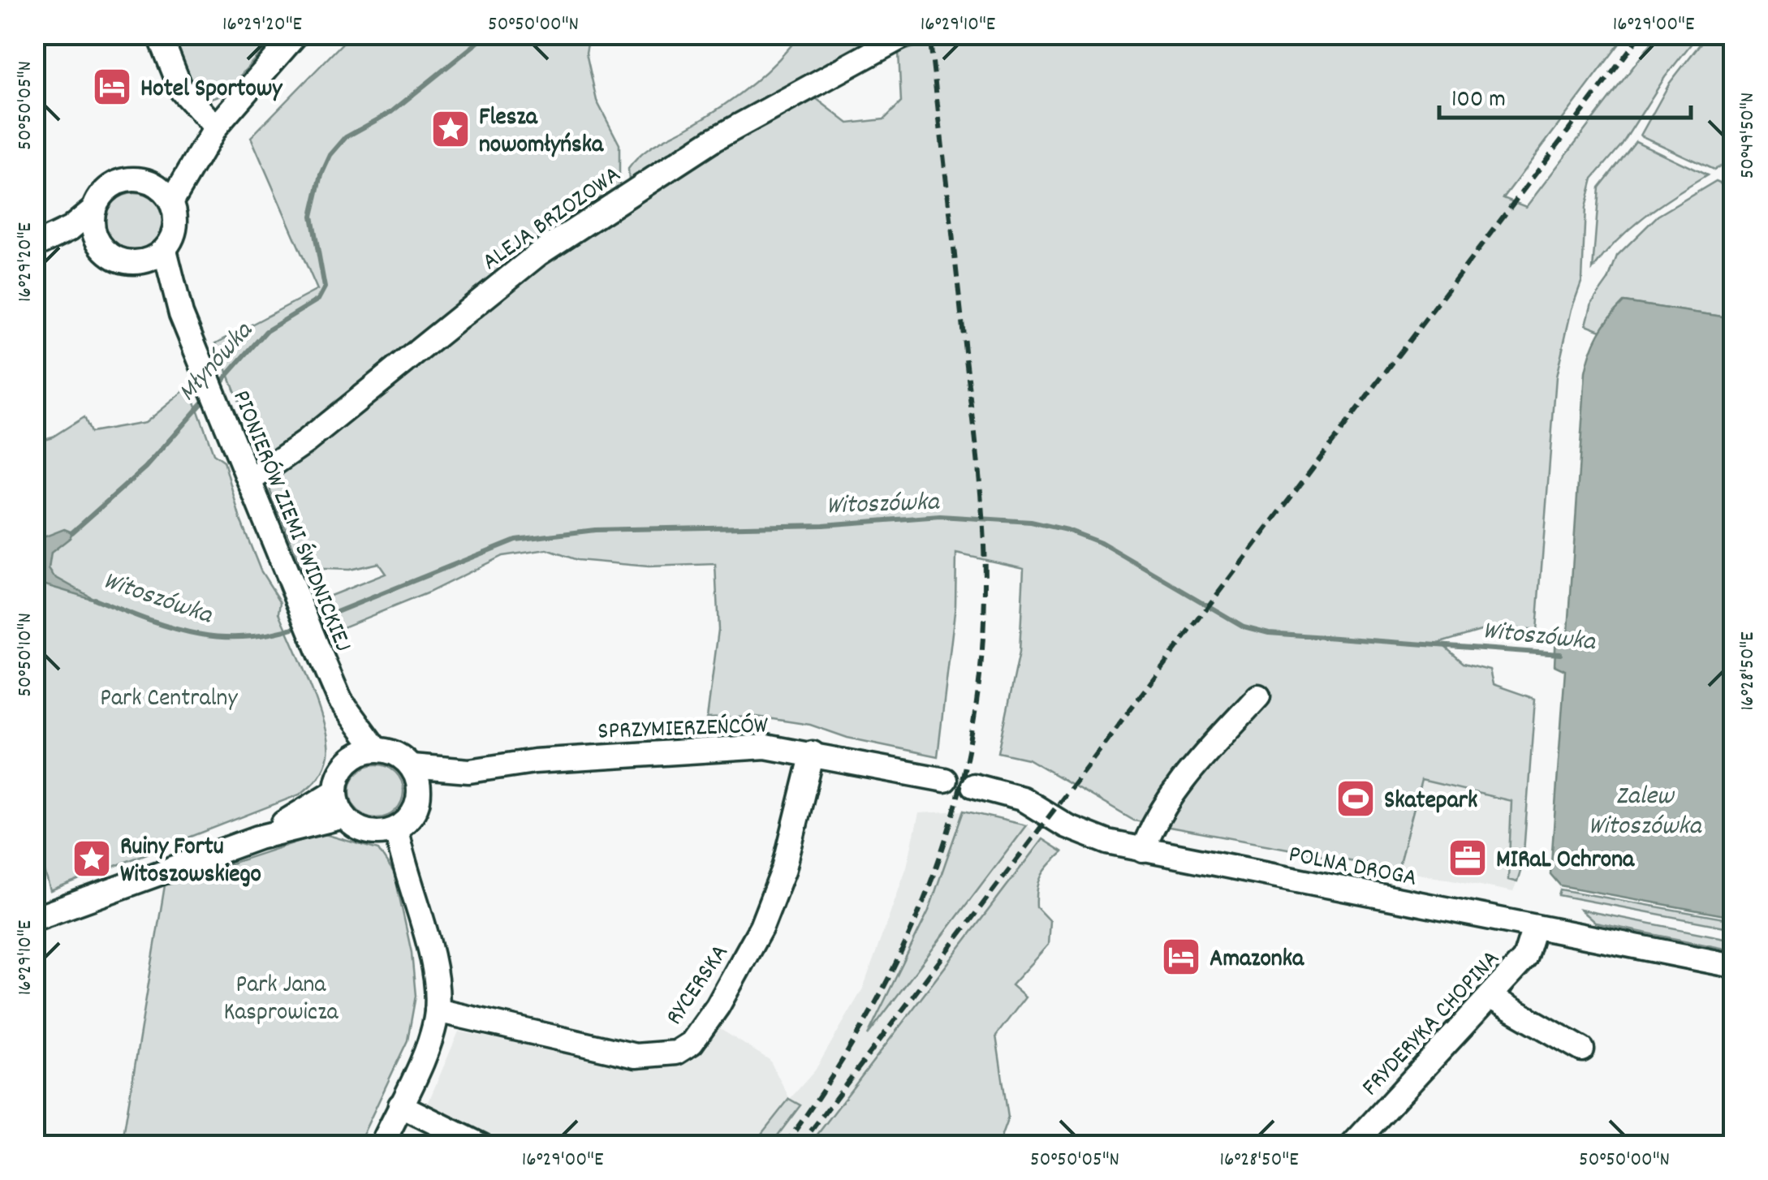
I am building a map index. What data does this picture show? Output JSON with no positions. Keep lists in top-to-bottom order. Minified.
{"streets":{"street":["ALEJA BRZOZOWA","PIONIERÓW ZIEMI ŚWIDNICKIEJ","SPRZYMIERZEŃCÓW","POLNA DROGA","RYCERSKA","FRYDERYKA CHOPINA"]},"crossings":[["ALEJA BRZOZOWA","PIONIERÓW ZIEMI ŚWIDNICKIEJ"],["PIONIERÓW ZIEMI ŚWIDNICKIEJ","SPRZYMIERZEŃCÓW"],["SPRZYMIERZEŃCÓW","RYCERSKA"],["POLNA DROGA","FRYDERYKA CHOPINA"]],"water":["Młynówka","Witoszówka","Zalew Witoszówka"],"parks":["Park Centralny","Park Jana Kasprowicza"],"places":{"hotel":["Hotel Sportowy","Amazonka"],"place":["Flesza nowomłyńska","Ruiny Fortu Witoszowskiego"],"sports":["Skatepark"],"office":["MIRaL Ochrona"]},"scale_bar":"100 m","coordinates":["16°29'20\"E","50°50'00\"N","16°29'10\"E","16°29'00\"E","50°50'05\"N","50°49'50\"N","50°50'10\"N","16°28'50\"E"]}
